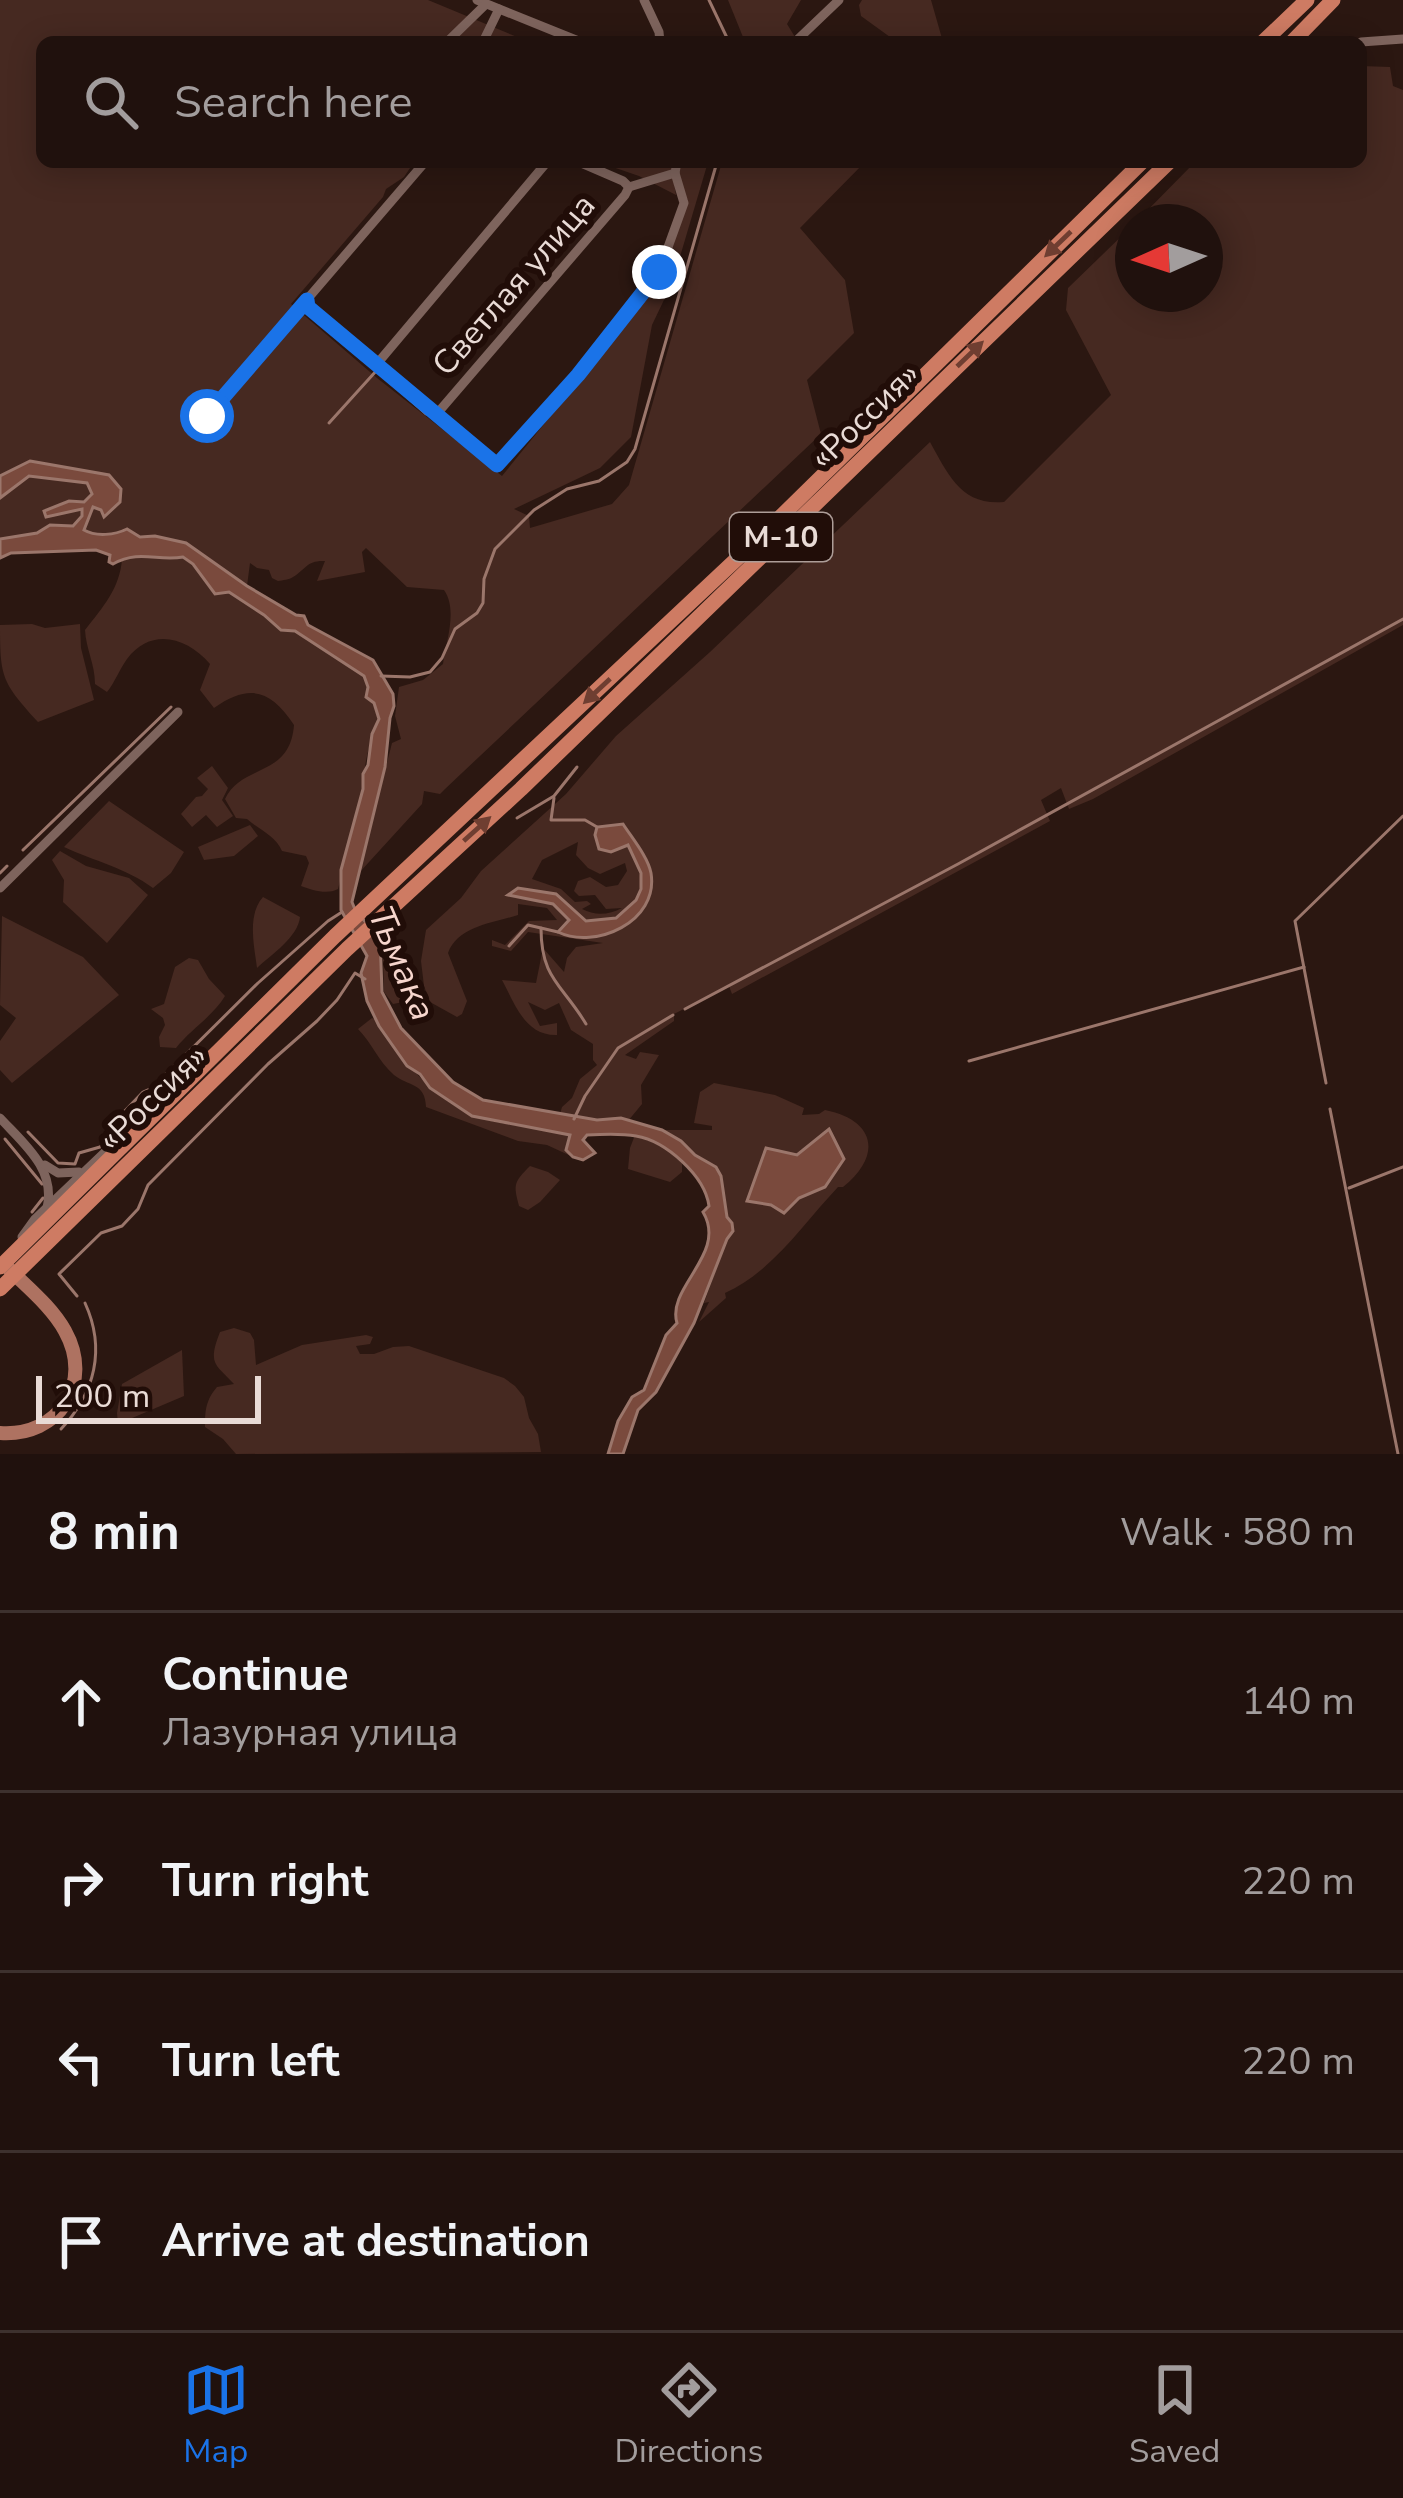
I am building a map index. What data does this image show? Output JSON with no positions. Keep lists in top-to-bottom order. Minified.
{"streets":{"highway":["«Россия»","М-10"],"street":["Светлая улица"]},"crossings":[["«Россия»","М-10"]],"water":["Тьмака"],"scale_bar":"200 m","north":"left","page":{"search":"Search here","scale":"200 m","heading":["8 min","Walk · 580 m"],"list":[["Continue","Лазурная улица","140 m"],["Turn right","220 m"],["Turn left","220 m"],"Arrive at destination"],"nav":["Map","Directions","Saved"]}}
